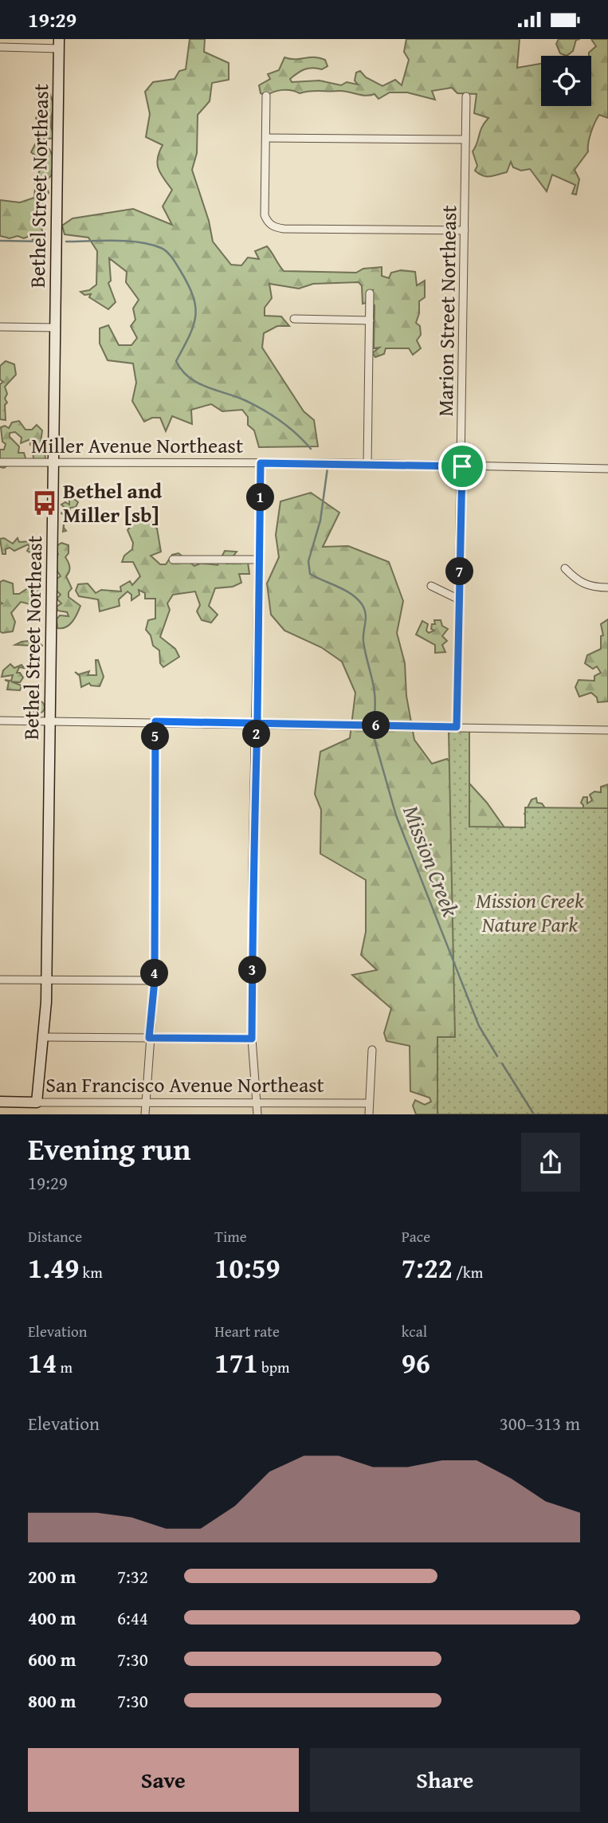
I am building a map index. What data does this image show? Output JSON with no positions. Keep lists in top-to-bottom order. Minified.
{"streets":{"street":["Bethel Street Northeast","Marion Street Northeast","Miller Avenue Northeast","San Francisco Avenue Northeast"]},"crossings":[["Bethel Street Northeast","Miller Avenue Northeast"],["Bethel Street Northeast","San Francisco Avenue Northeast"],["Marion Street Northeast","Miller Avenue Northeast"]],"water":["Mission Creek"],"parks":["Mission Creek Nature Park"],"places":{"bus stop":["Bethel and Miller [sb]"]},"page":{"status":"19:29","pins":["1","7","6","2","5","3","4"],"heading":["Evening run","19:29"],"stats":[["Distance","1.49 km"],["Time","10:59"],["Pace","7:22 /km"],["Elevation","14 m"],["Heart rate","171 bpm"],["kcal","96"]],"chart":["Elevation","300–313 m"],"list":[{"name":"200 m","note":"7:32"},{"name":"400 m","note":"6:44"},{"name":"600 m","note":"7:30"},{"name":"800 m","note":"7:30"}],"buttons":["Save","Share"]}}
